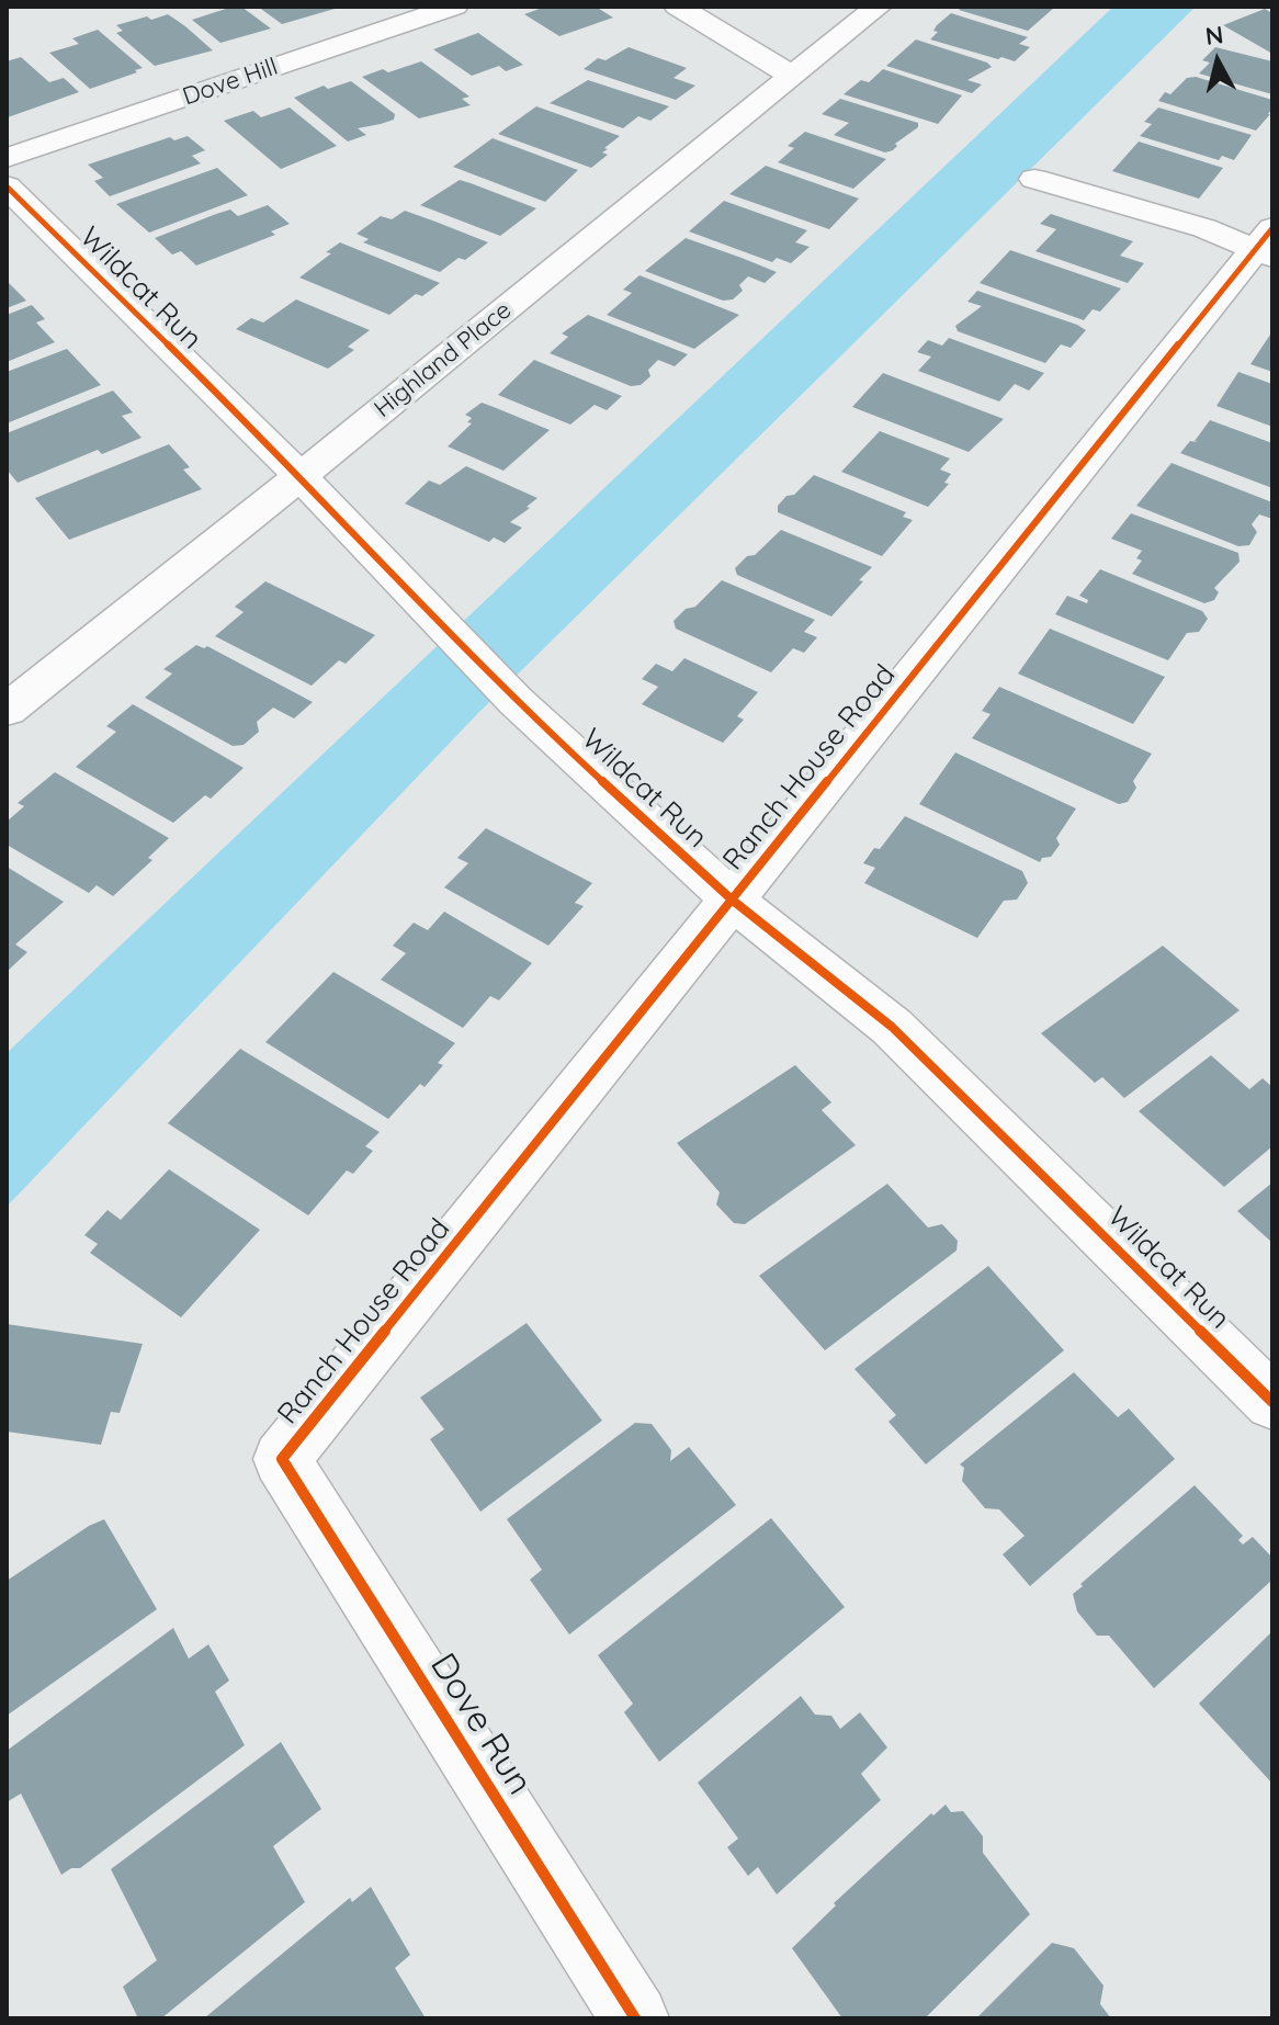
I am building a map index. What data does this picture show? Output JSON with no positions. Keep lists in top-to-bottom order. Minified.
{"streets":{"street":["Dove Hill","Wildcat Run","Highland Place","Ranch House Road","Dove Run"]},"crossings":[["Wildcat Run","Highland Place"],["Wildcat Run","Ranch House Road"],["Ranch House Road","Dove Run"]],"north":"top"}
